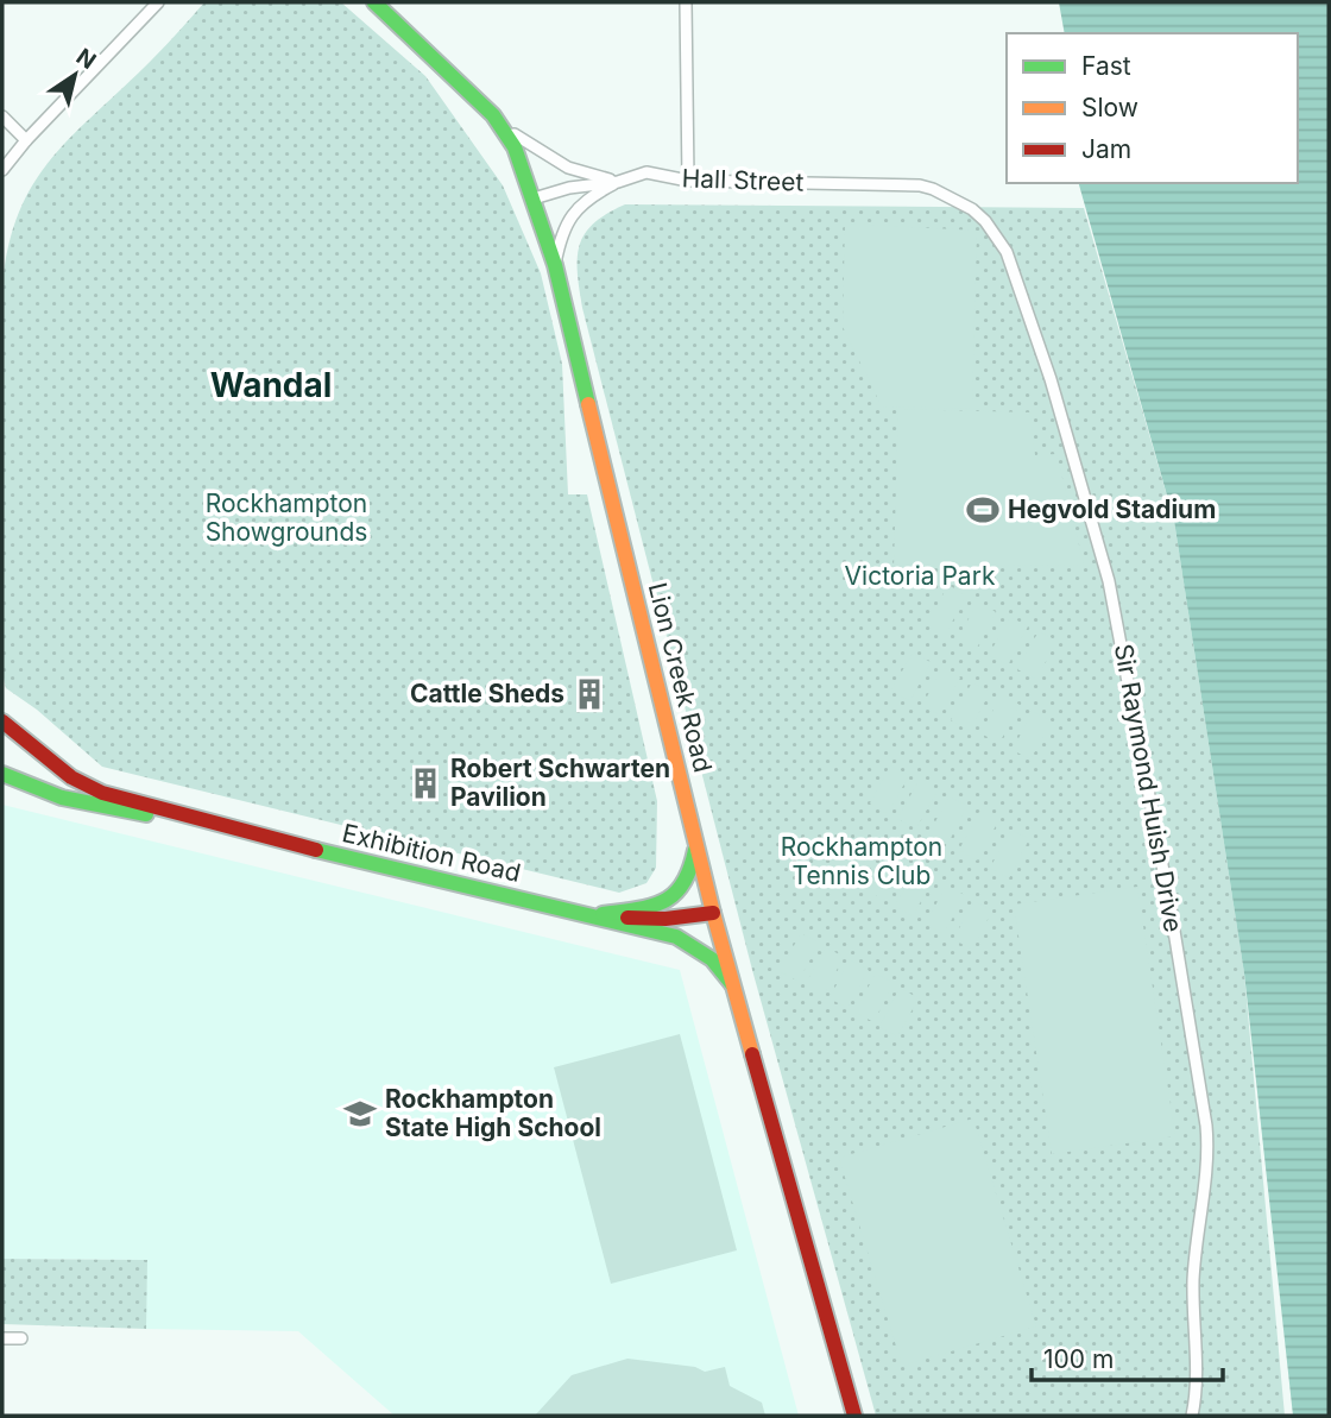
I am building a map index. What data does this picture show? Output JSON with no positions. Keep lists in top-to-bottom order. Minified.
{"streets":{"street":["Hall Street","Lion Creek Road","Sir Raymond Huish Drive","Exhibition Road"]},"crossings":[["Hall Street","Lion Creek Road"],["Hall Street","Sir Raymond Huish Drive"],["Lion Creek Road","Exhibition Road"]],"districts":["Wandal"],"parks":["Rockhampton Showgrounds","Victoria Park","Rockhampton Tennis Club"],"places":{"sports":["Hegvold Stadium"],"building":["Cattle Sheds","Robert Schwarten Pavilion"],"school or university":["Rockhampton State High School"]},"legend":["Fast","Slow","Jam"],"scale_bar":"100 m","north":"top right"}
